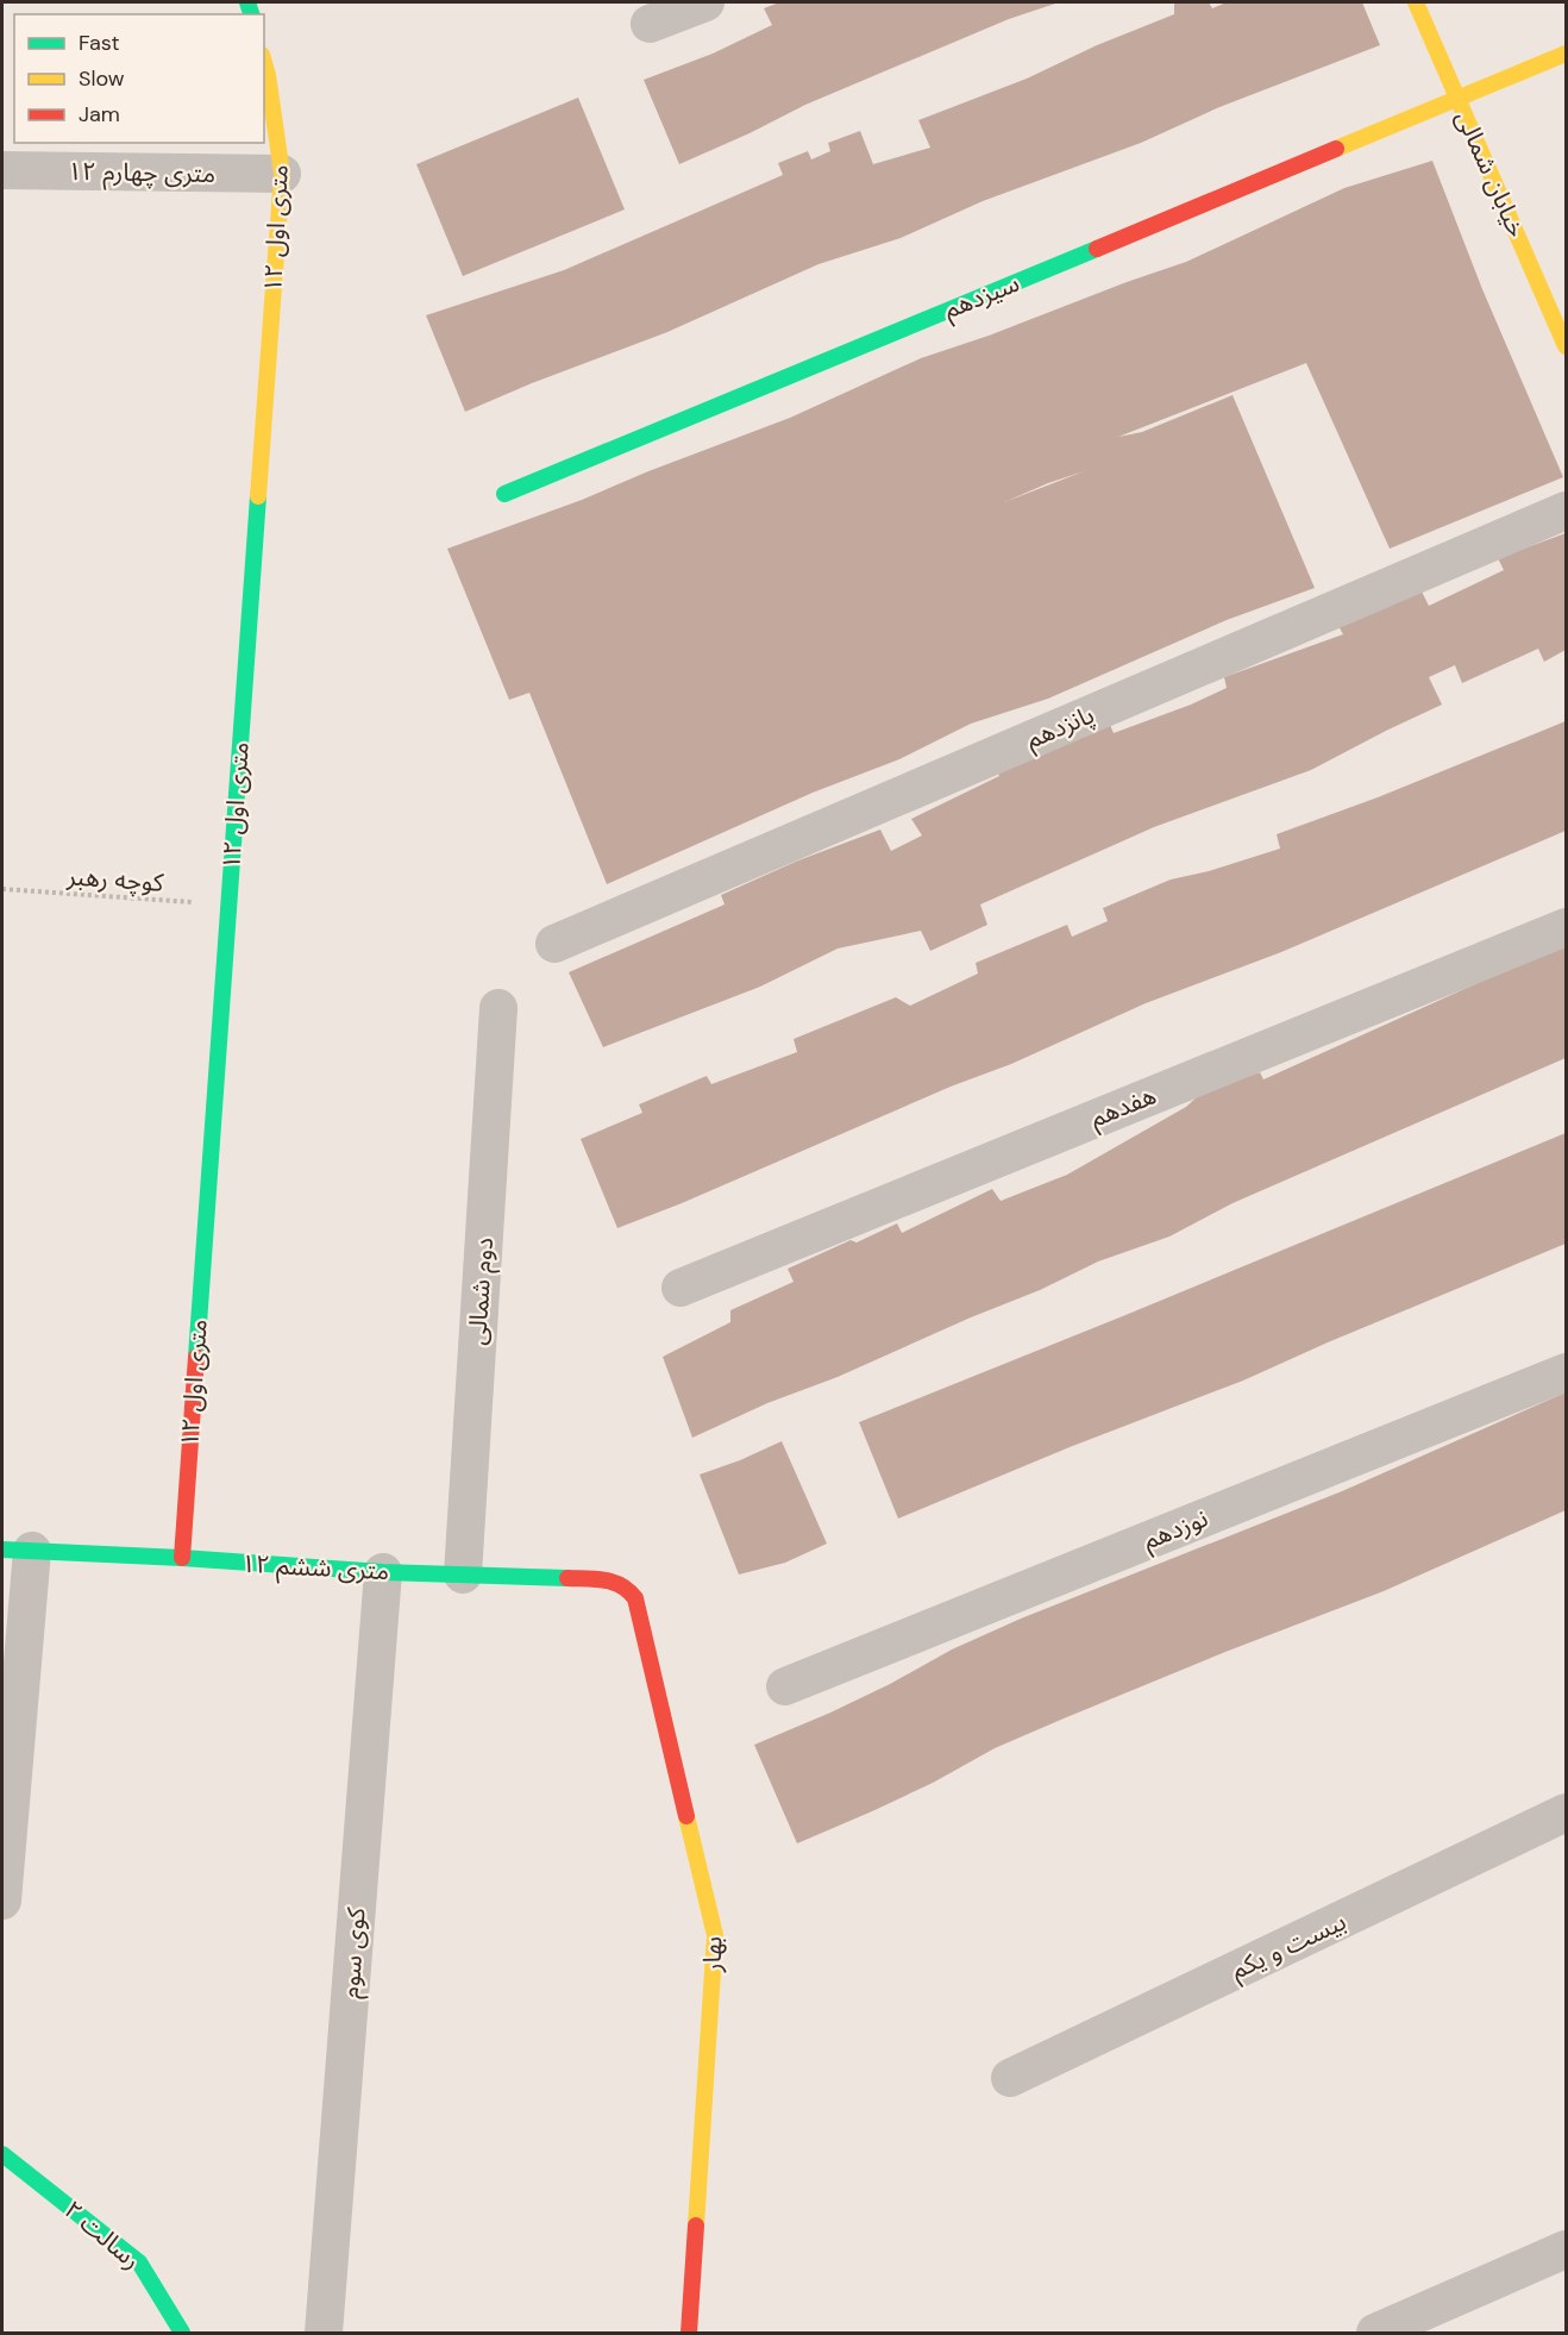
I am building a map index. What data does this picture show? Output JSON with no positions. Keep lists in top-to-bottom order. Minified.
{"streets":{"street":["۱۲ متری چهارم","خیابان شمالی","۱۲ متری اول","سیزدهم","پانزدهم","هفدهم","دوم شمالی","نوزدهم","۱۲ متری ششم","بیست و یکم","کوی سوم","بهار","رسالت ۲"],"path":["کوچه رهبر"]},"crossings":[["۱۲ متری چهارم","۱۲ متری اول"],["خیابان شمالی","سیزدهم"],["۱۲ متری اول","کوچه رهبر"],["۱۲ متری اول","۱۲ متری ششم"],["دوم شمالی","۱۲ متری ششم"],["۱۲ متری ششم","کوی سوم"],["۱۲ متری ششم","بهار"]],"legend":["Fast","Slow","Jam"]}
